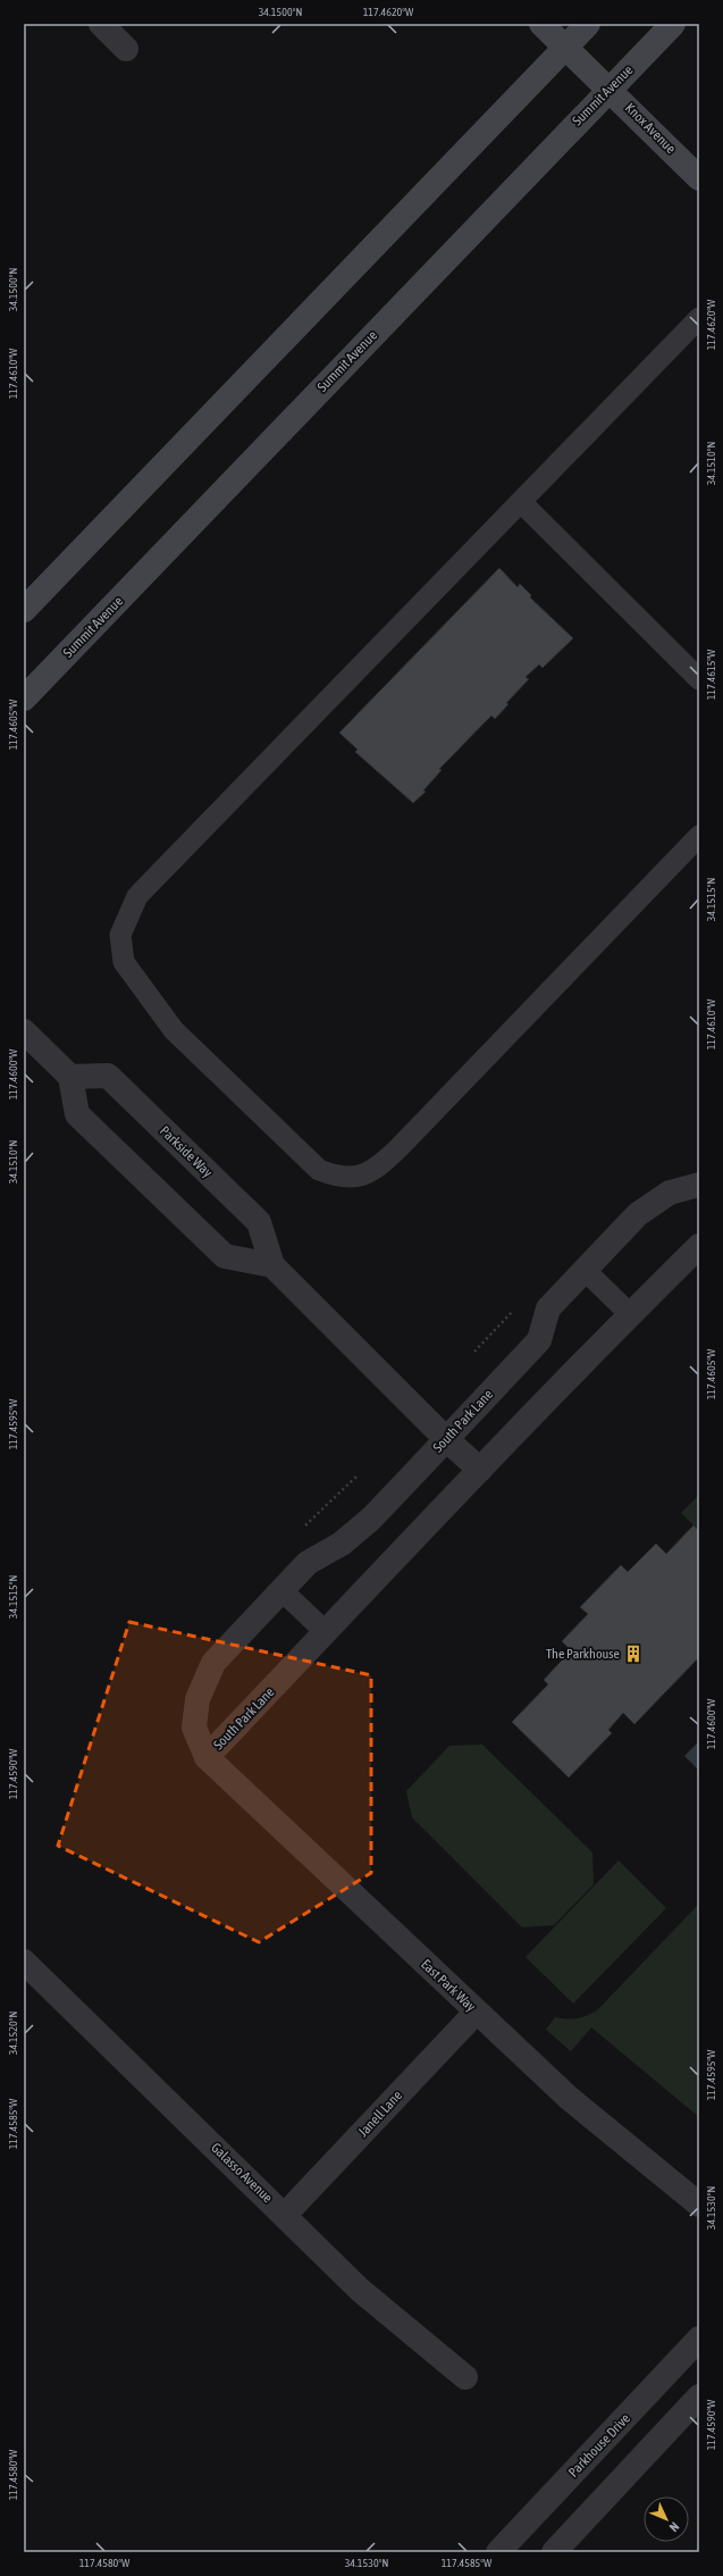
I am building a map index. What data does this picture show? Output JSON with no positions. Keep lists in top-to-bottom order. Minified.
{"streets":{"main road":["Summit Avenue","Knox Avenue"],"street":["Parkside Way","South Park Lane","East Park Way","Janell Lane","Galasso Avenue","Parkhouse Drive"]},"crossings":[["Summit Avenue","Knox Avenue"],["Parkside Way","South Park Lane"],["South Park Lane","East Park Way"],["East Park Way","Janell Lane"],["Janell Lane","Galasso Avenue"]],"places":{"building":["The Parkhouse"]},"north":"bottom right","coordinates":["34.1500°N","117.4620°W","117.4610°W","34.1510°N","117.4615°W","117.4605°W","34.1515°N","117.4600°W","117.4595°W","117.4590°W","34.1520°N","117.4585°W","34.1530°N","117.4580°W"]}
